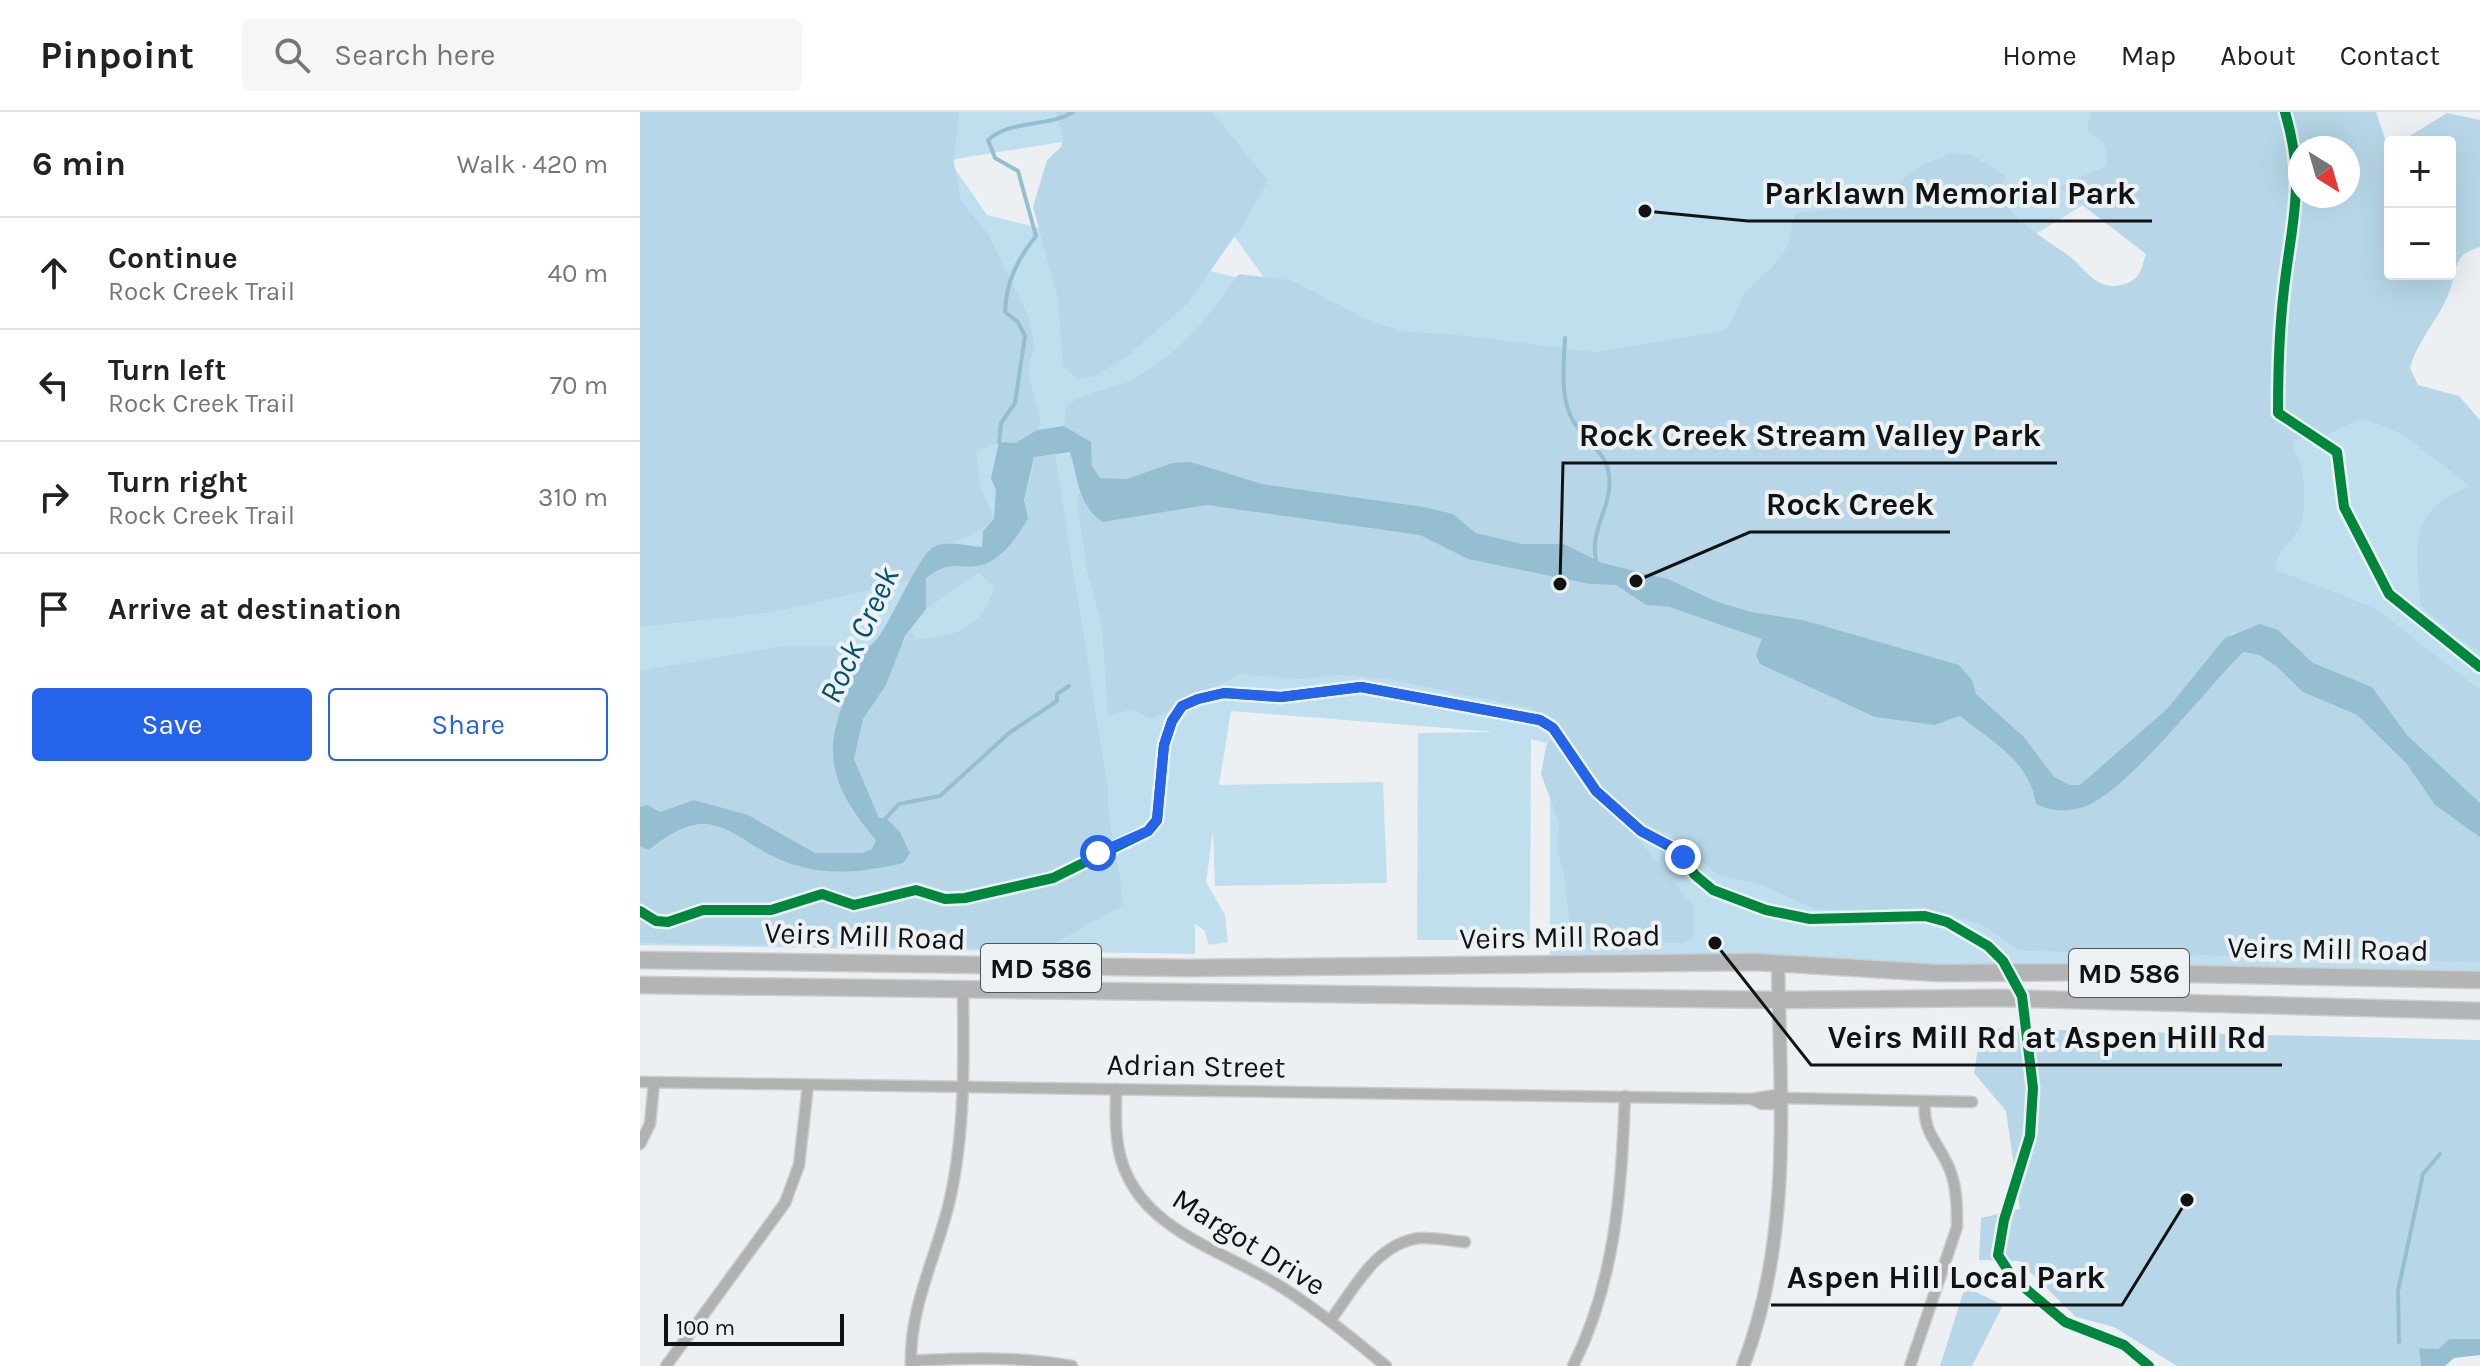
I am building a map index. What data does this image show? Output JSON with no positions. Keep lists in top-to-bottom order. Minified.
{"streets":{"main road":["Veirs Mill Road","MD 586"],"street":["Adrian Street","Margot Drive"]},"crossings":[["Adrian Street","Margot Drive"]],"water":["Rock Creek"],"places":["Parklawn Memorial Park","Rock Creek","Rock Creek Stream Valley Park","Veirs Mill Rd at Aspen Hill Rd","Aspen Hill Local Park"],"scale_bar":"100 m","north":"bottom right","page":{"header":"Pinpoint","search":"Search here","nav":["Home","Map","About","Contact"],"heading":["6 min","Walk · 420 m"],"map_buttons":["+","−"],"list":[["Continue","Rock Creek Trail","40 m"],["Turn left","Rock Creek Trail","70 m"],["Turn right","Rock Creek Trail","310 m"],"Arrive at destination"],"buttons":["Save","Share"],"scale":"100 m"}}
